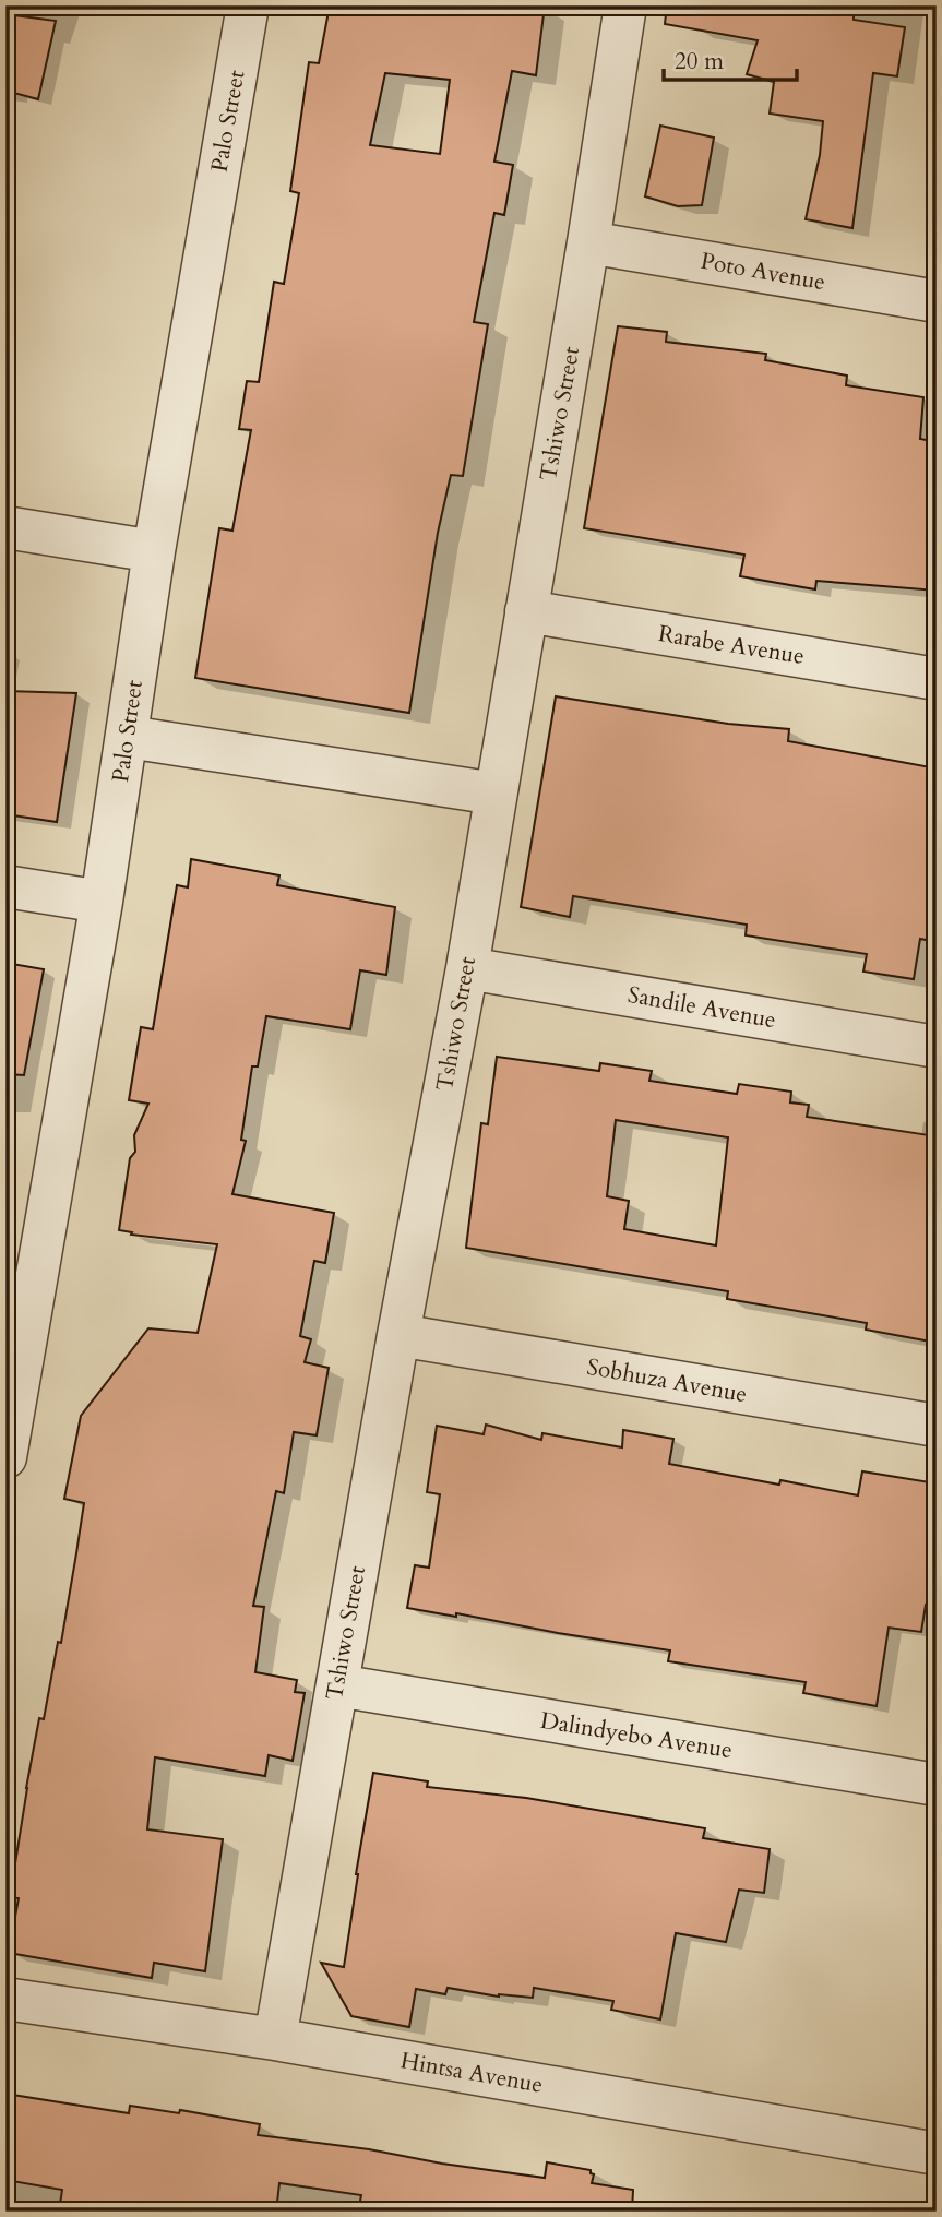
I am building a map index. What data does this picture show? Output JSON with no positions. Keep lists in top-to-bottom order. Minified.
{"streets":{"street":["Palo Street","Poto Avenue","Tshiwo Street","Rarabe Avenue","Sandile Avenue","Sobhuza Avenue","Dalindyebo Avenue","Hintsa Avenue"]},"crossings":[["Poto Avenue","Tshiwo Street"],["Tshiwo Street","Rarabe Avenue"],["Tshiwo Street","Sandile Avenue"],["Tshiwo Street","Sobhuza Avenue"],["Tshiwo Street","Dalindyebo Avenue"],["Tshiwo Street","Hintsa Avenue"]],"scale_bar":"20 m"}
